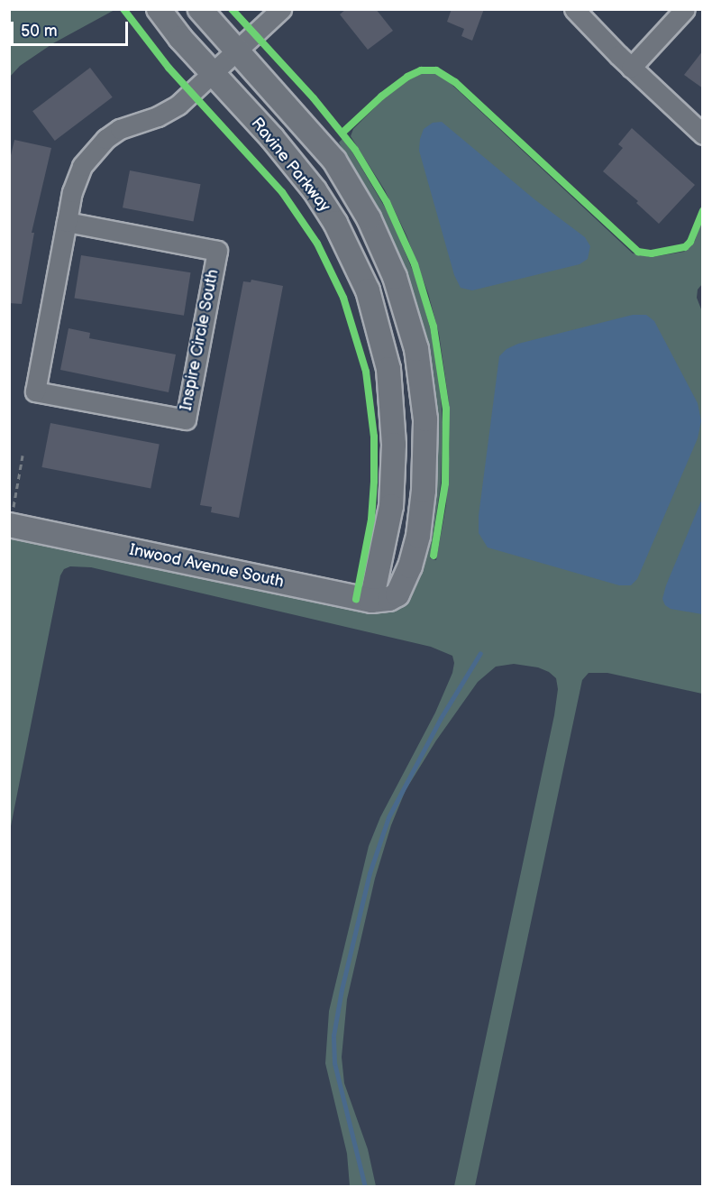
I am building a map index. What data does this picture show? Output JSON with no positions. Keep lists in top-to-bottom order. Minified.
{"streets":{"street":["Ravine Parkway","Inspire Circle South","Inwood Avenue South"]},"crossings":[["Ravine Parkway","Inspire Circle South"],["Ravine Parkway","Inwood Avenue South"]],"scale_bar":"50 m"}
